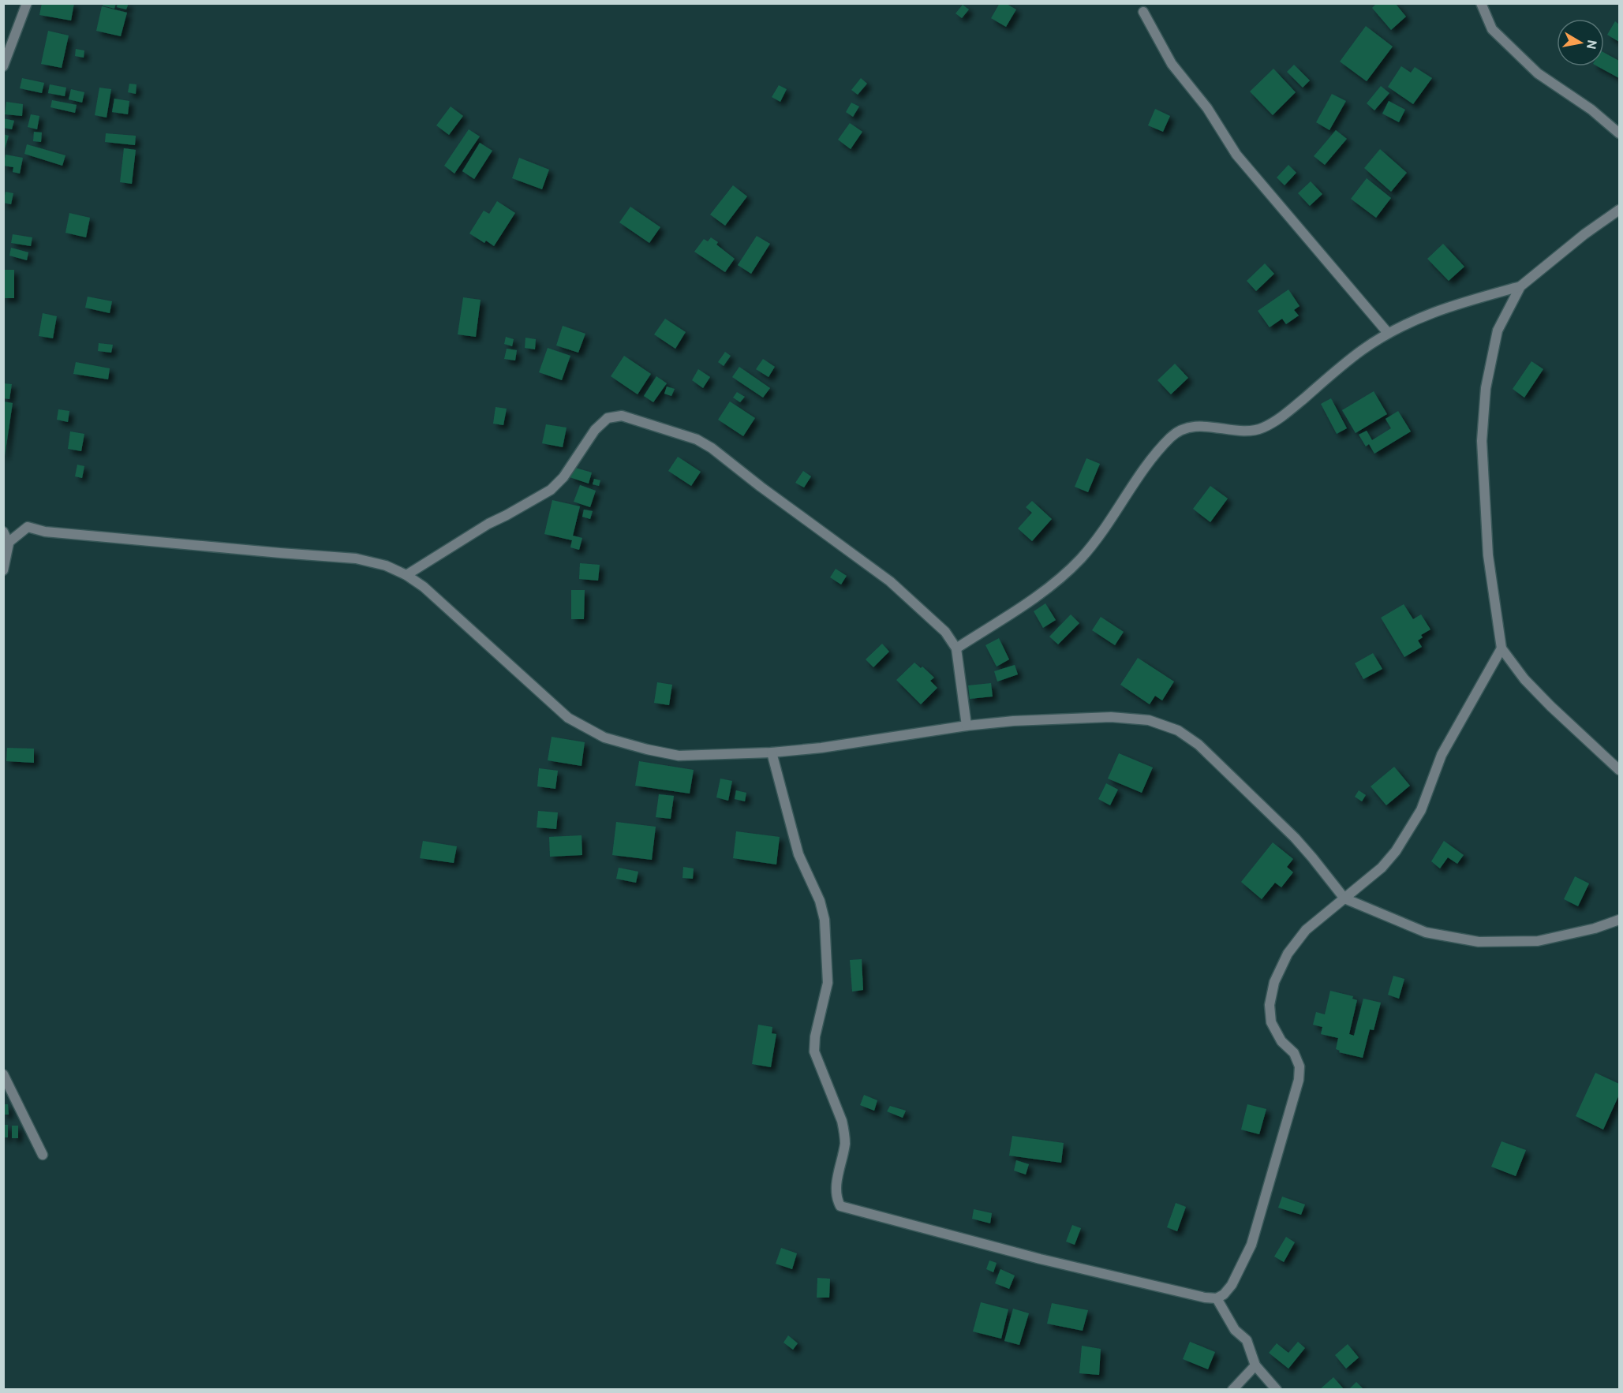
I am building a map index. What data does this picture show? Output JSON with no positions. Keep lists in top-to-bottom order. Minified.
{"north":"right"}
